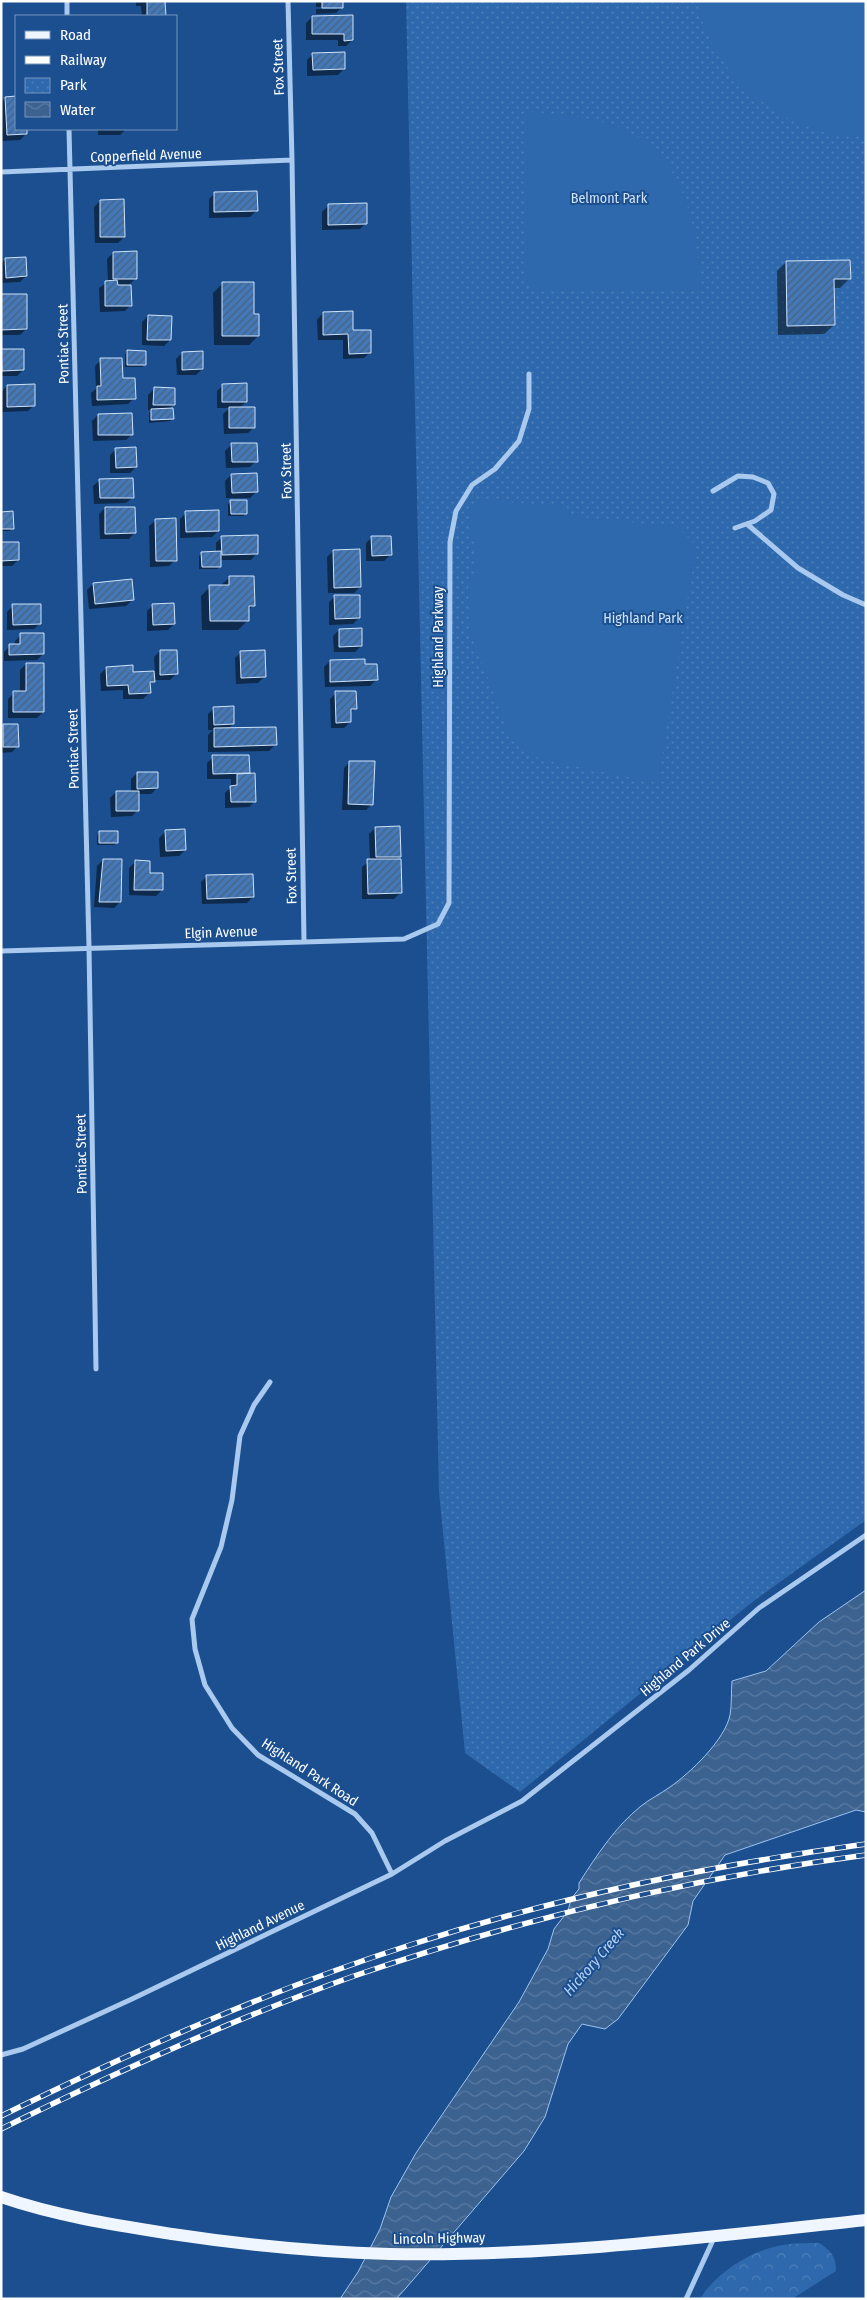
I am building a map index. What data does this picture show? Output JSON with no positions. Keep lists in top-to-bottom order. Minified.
{"streets":{"main road":["Lincoln Highway"],"street":["Fox Street","Copperfield Avenue","Pontiac Street","Highland Parkway","Elgin Avenue","Highland Park Drive","Highland Park Road","Highland Avenue"]},"crossings":[["Fox Street","Copperfield Avenue"],["Fox Street","Elgin Avenue"],["Copperfield Avenue","Pontiac Street"],["Pontiac Street","Elgin Avenue"],["Highland Parkway","Elgin Avenue"],["Highland Park Drive","Highland Avenue"],["Highland Park Road","Highland Avenue"]],"water":["Hickory Creek"],"parks":["Belmont Park","Highland Park"],"legend":["Road","Railway","Park","Water"]}
